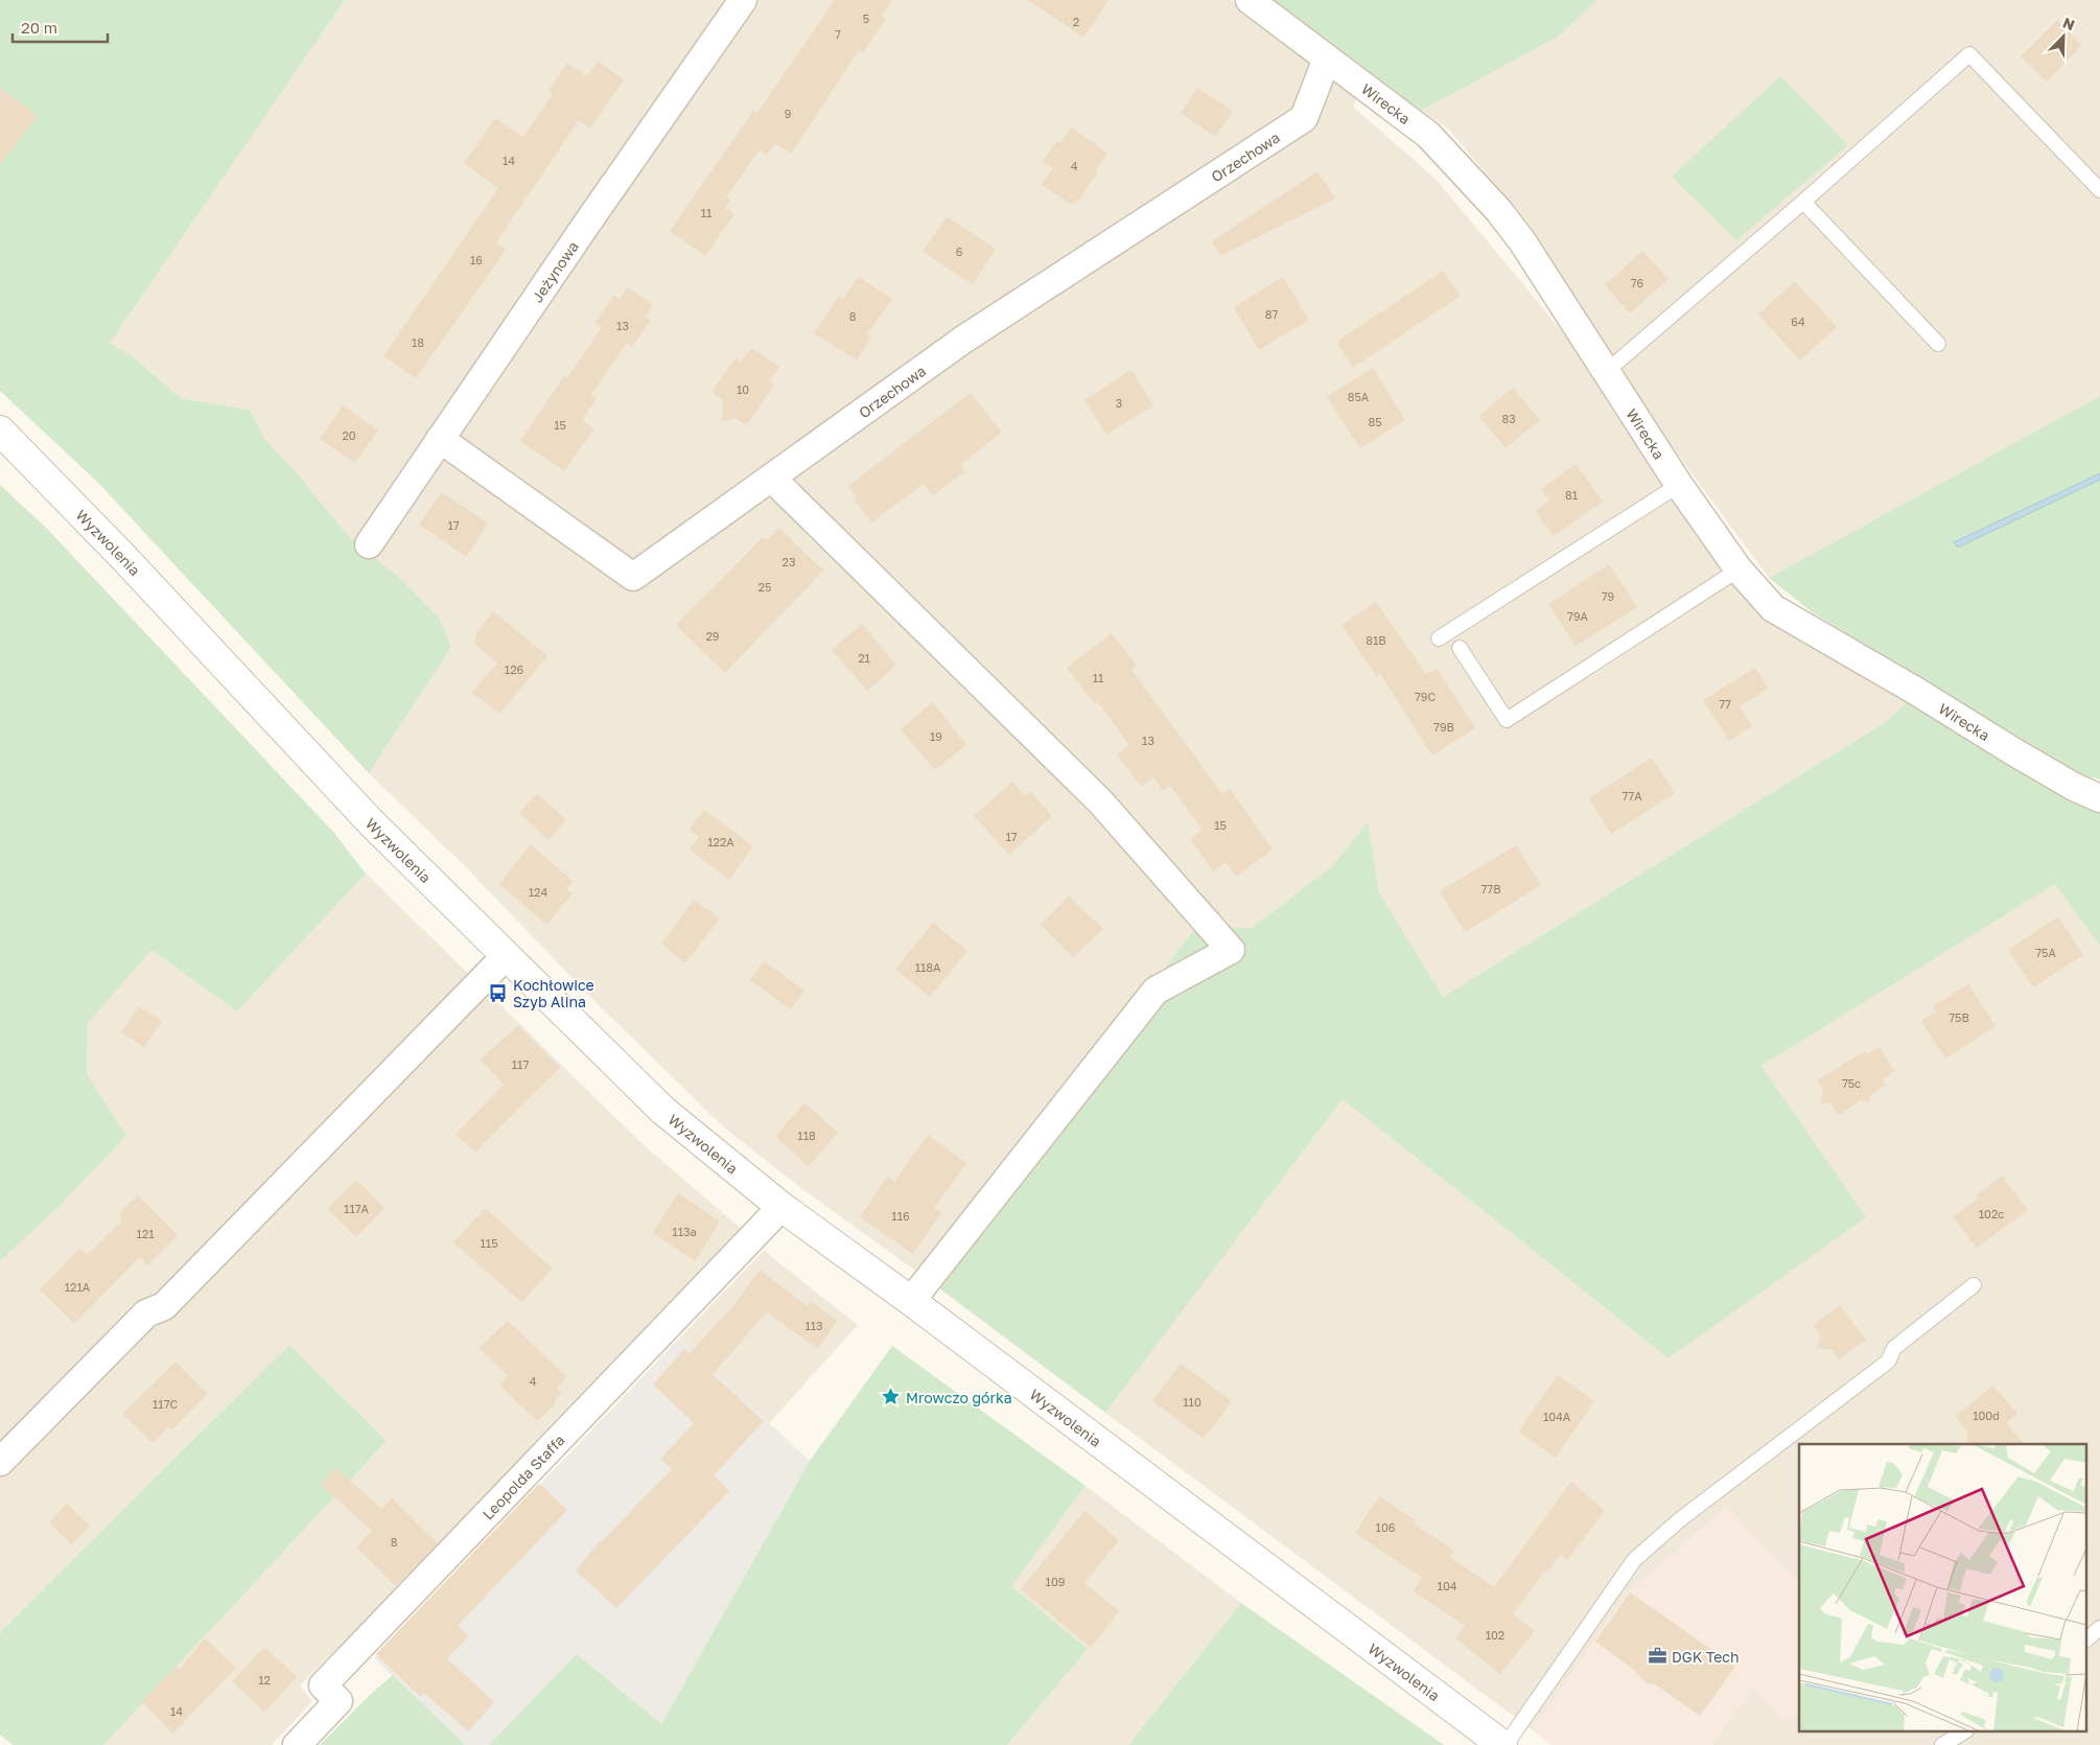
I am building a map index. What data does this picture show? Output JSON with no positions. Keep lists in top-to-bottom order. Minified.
{"streets":{"street":["Wirecka","Orzechowa","Jeżynowa","Wyzwolenia","Leopolda Staffa"]},"crossings":[["Wirecka","Orzechowa"],["Orzechowa","Jeżynowa"],["Wyzwolenia","Leopolda Staffa"]],"places":{"bus stop":["Kochłowice Szyb Alina"],"place":["Mrowczo górka"],"office":["DGK Tech"]},"house_numbers":["5","2","7","9","14","4","11","6","16","76","87","8","64","13","18","10","85A","3","83","85","15","20","81","17","23","25","79","79A","29","81B","21","126","11","79C","77","79B","19","13","77A","15","17","122A","77B","124","75A","118A","75B","117","75c","118","117A","102c","116","113a","121","115","121A","113","4","110","117C","100d","104A","106","8","109","104","102","12","14"],"scale_bar":"20 m","north":"top right"}
